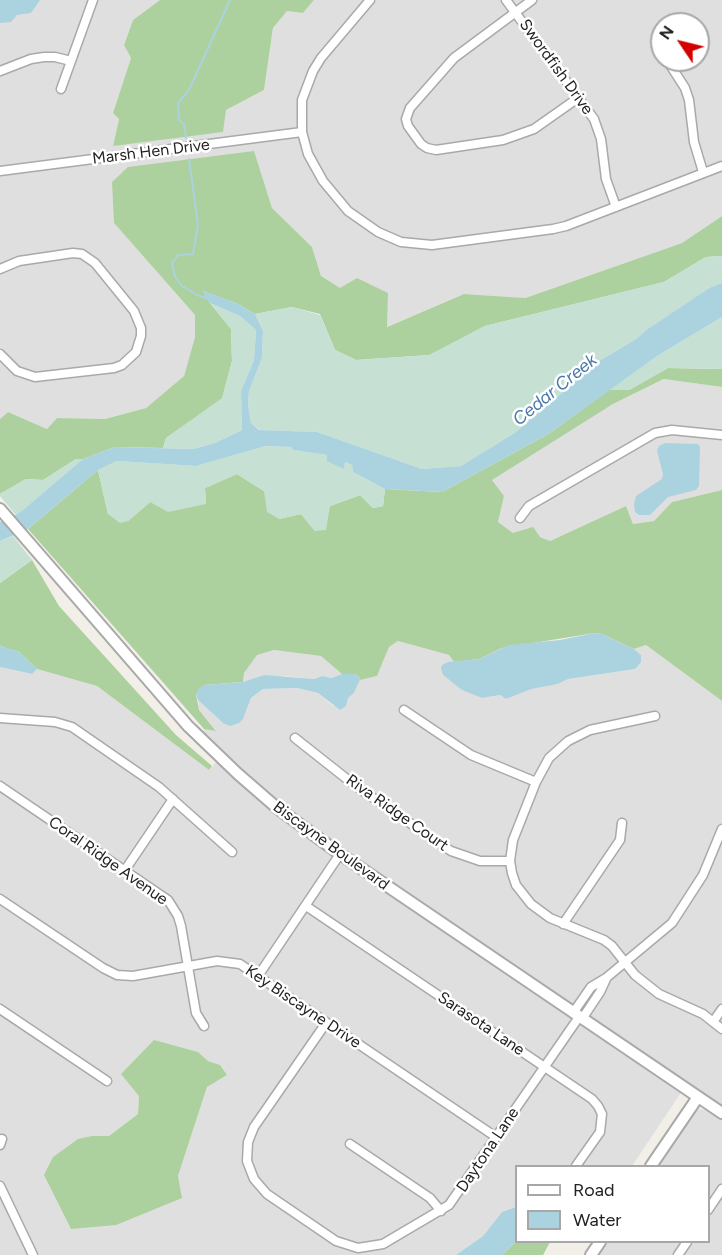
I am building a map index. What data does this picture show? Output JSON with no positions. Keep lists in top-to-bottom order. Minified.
{"streets":{"street":["Swordfish Drive","Marsh Hen Drive","Riva Ridge Court","Biscayne Boulevard","Coral Ridge Avenue","Key Biscayne Drive","Sarasota Lane","Daytona Lane"]},"crossings":[["Biscayne Boulevard","Daytona Lane"],["Coral Ridge Avenue","Key Biscayne Drive"],["Key Biscayne Drive","Daytona Lane"],["Sarasota Lane","Daytona Lane"]],"water":["Cedar Creek"],"legend":["Road","Water"],"north":"top left"}
